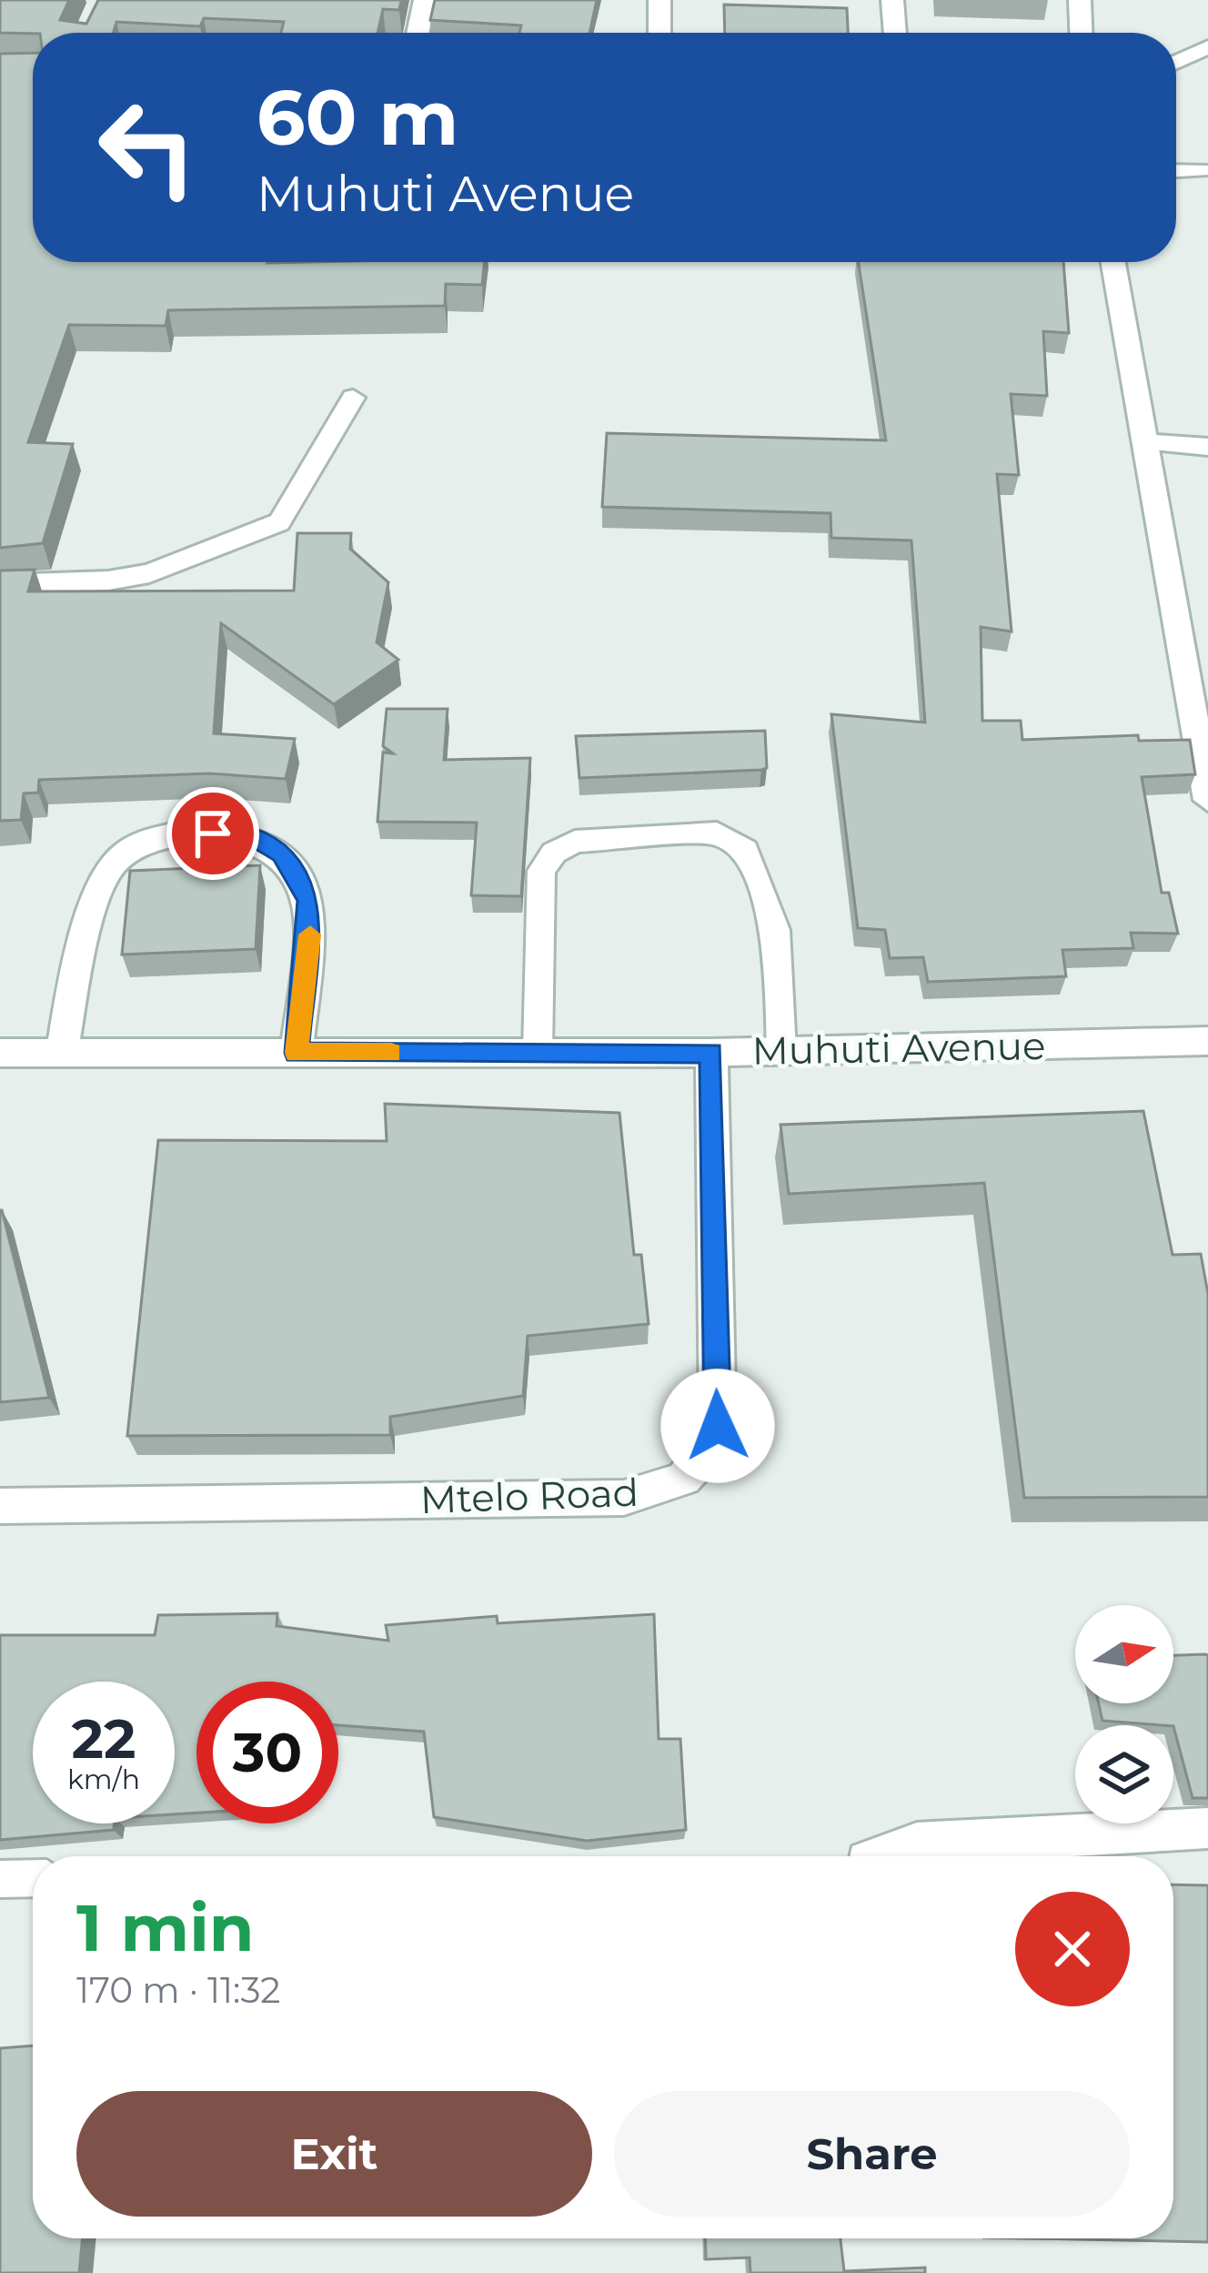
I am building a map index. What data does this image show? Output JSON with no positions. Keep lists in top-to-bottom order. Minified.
{"streets":{"street":["Muhuti Avenue","Mtelo Road"]},"crossings":[["Muhuti Avenue","Mtelo Road"]],"north":"right","page":{"turn":["60 m","Muhuti Avenue"],"speed":"22 km/h","limit":"30","heading":["1 min","170 m · 11:32"],"buttons":["Exit","Share"]}}
